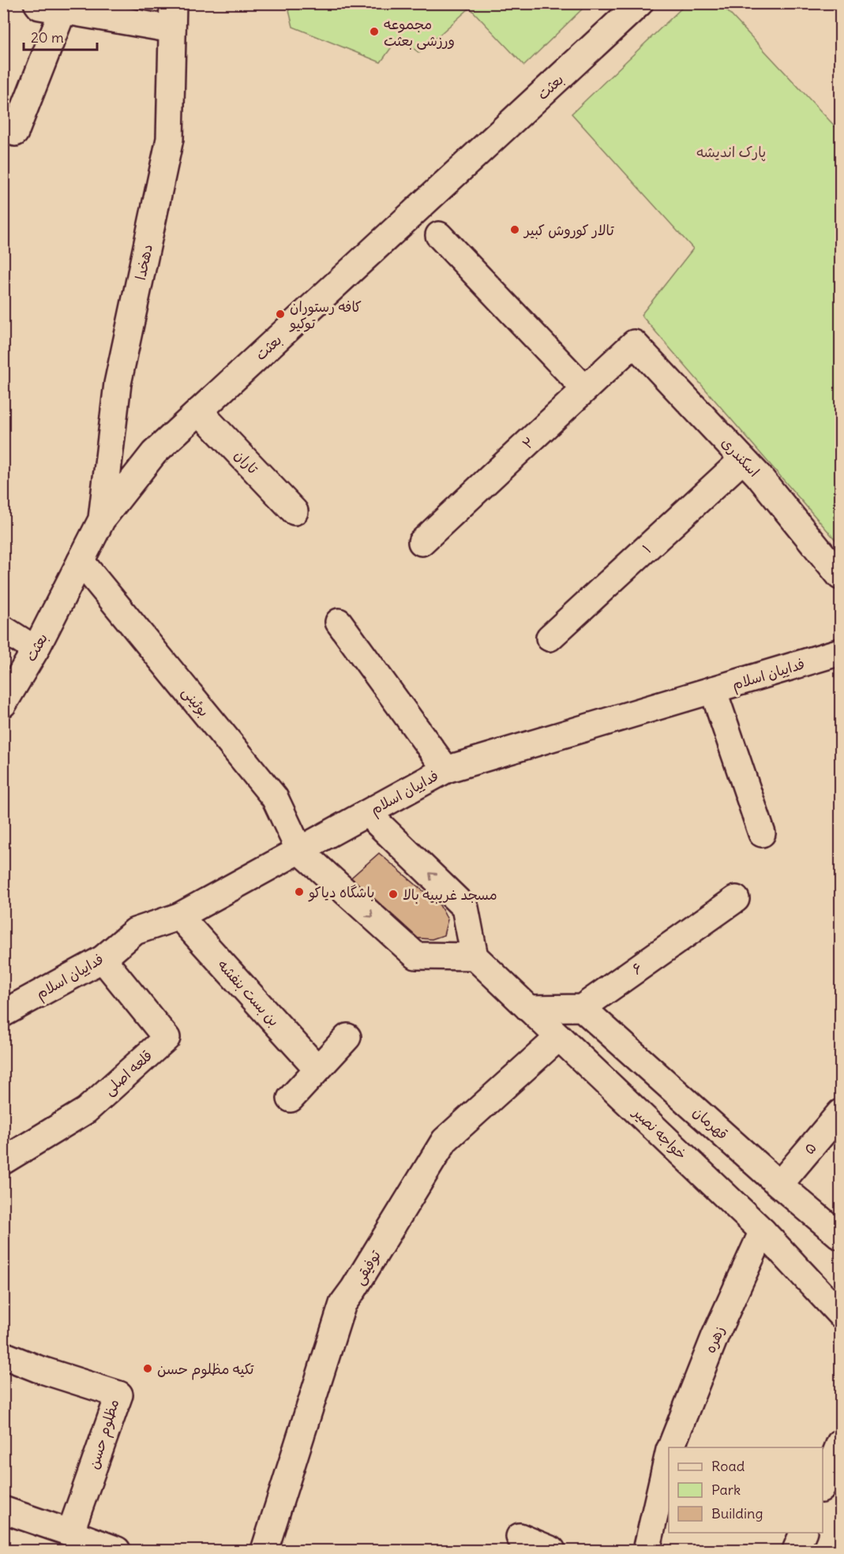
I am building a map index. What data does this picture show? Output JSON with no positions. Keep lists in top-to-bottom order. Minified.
{"streets":{"street":["بعثت","دهخدا","۲","اسکندری","تاران","۱","فداییان اسلام","بوئینی","۶","بن بست بنفشه","قلعه اصلی","قهرمان","خواجه نصیر","۵","توفیقی","زهره","مظلوم حسن"]},"crossings":[["بعثت","دهخدا"],["بعثت","تاران"],["بعثت","بوئینی"],["۲","اسکندری"],["اسکندری","۱"],["فداییان اسلام","بوئینی"],["فداییان اسلام","بن بست بنفشه"],["فداییان اسلام","قلعه اصلی"],["۶","قهرمان"],["قهرمان","۵"],["خواجه نصیر","توفیقی"],["خواجه نصیر","زهره"]],"parks":["پارک اندیشه"],"places":["مجموعه ورزشی بعثت","تالار کوروش کبیر","کافه رستوران توکیو","باشگاه دیاکو","مسجد غریبیه بالا","تکیه مظلوم حسن"],"legend":["Road","Park","Building"],"scale_bar":"20 m"}
